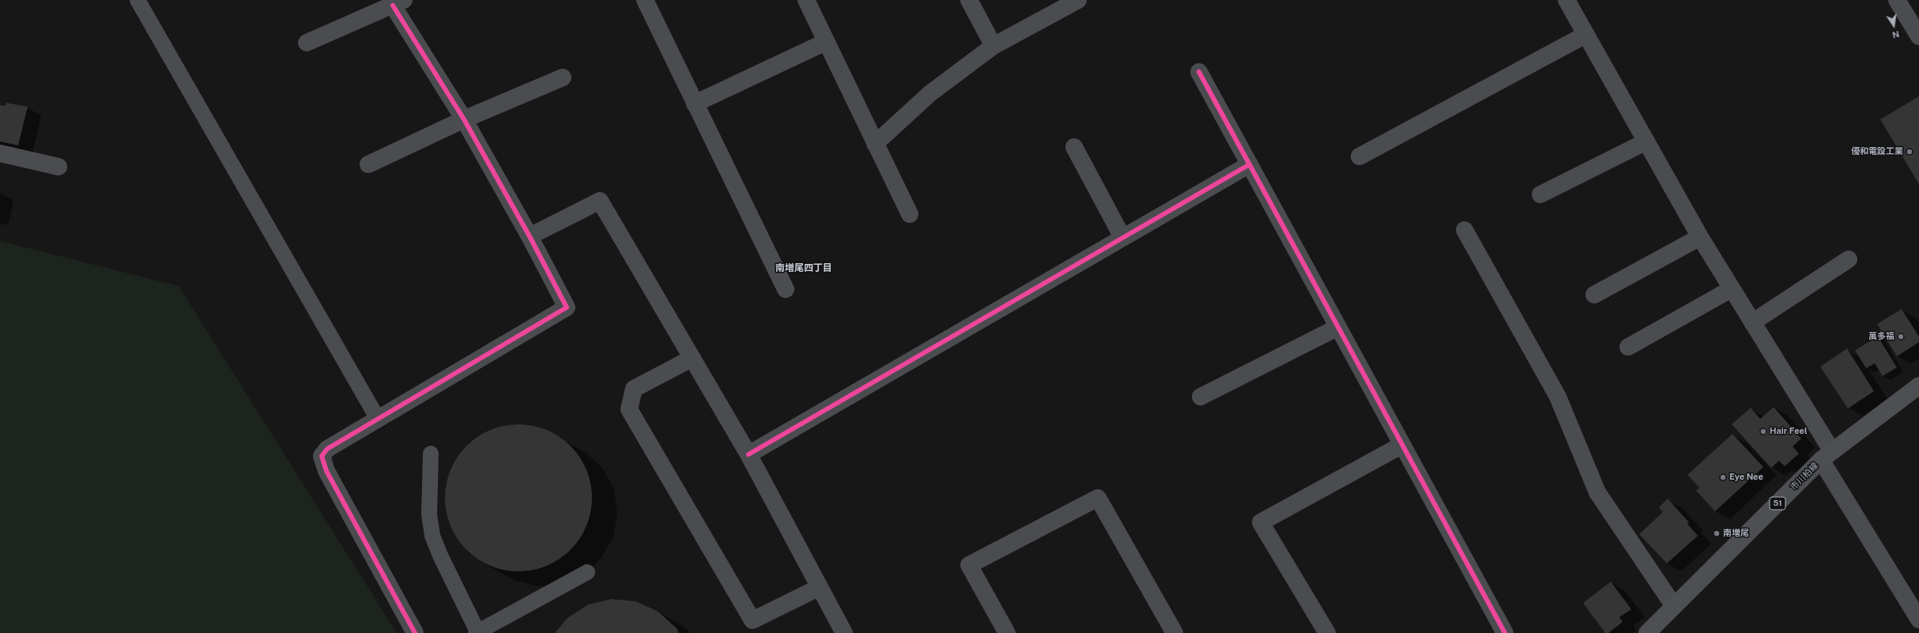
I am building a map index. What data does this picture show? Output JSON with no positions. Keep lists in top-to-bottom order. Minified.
{"streets":{"main road":["市川柏線","51"]},"districts":["南増尾四丁目"],"places":["優和電設工業","萬多福","Hair Feel","Eye Nee","南増尾"],"north":"bottom"}
